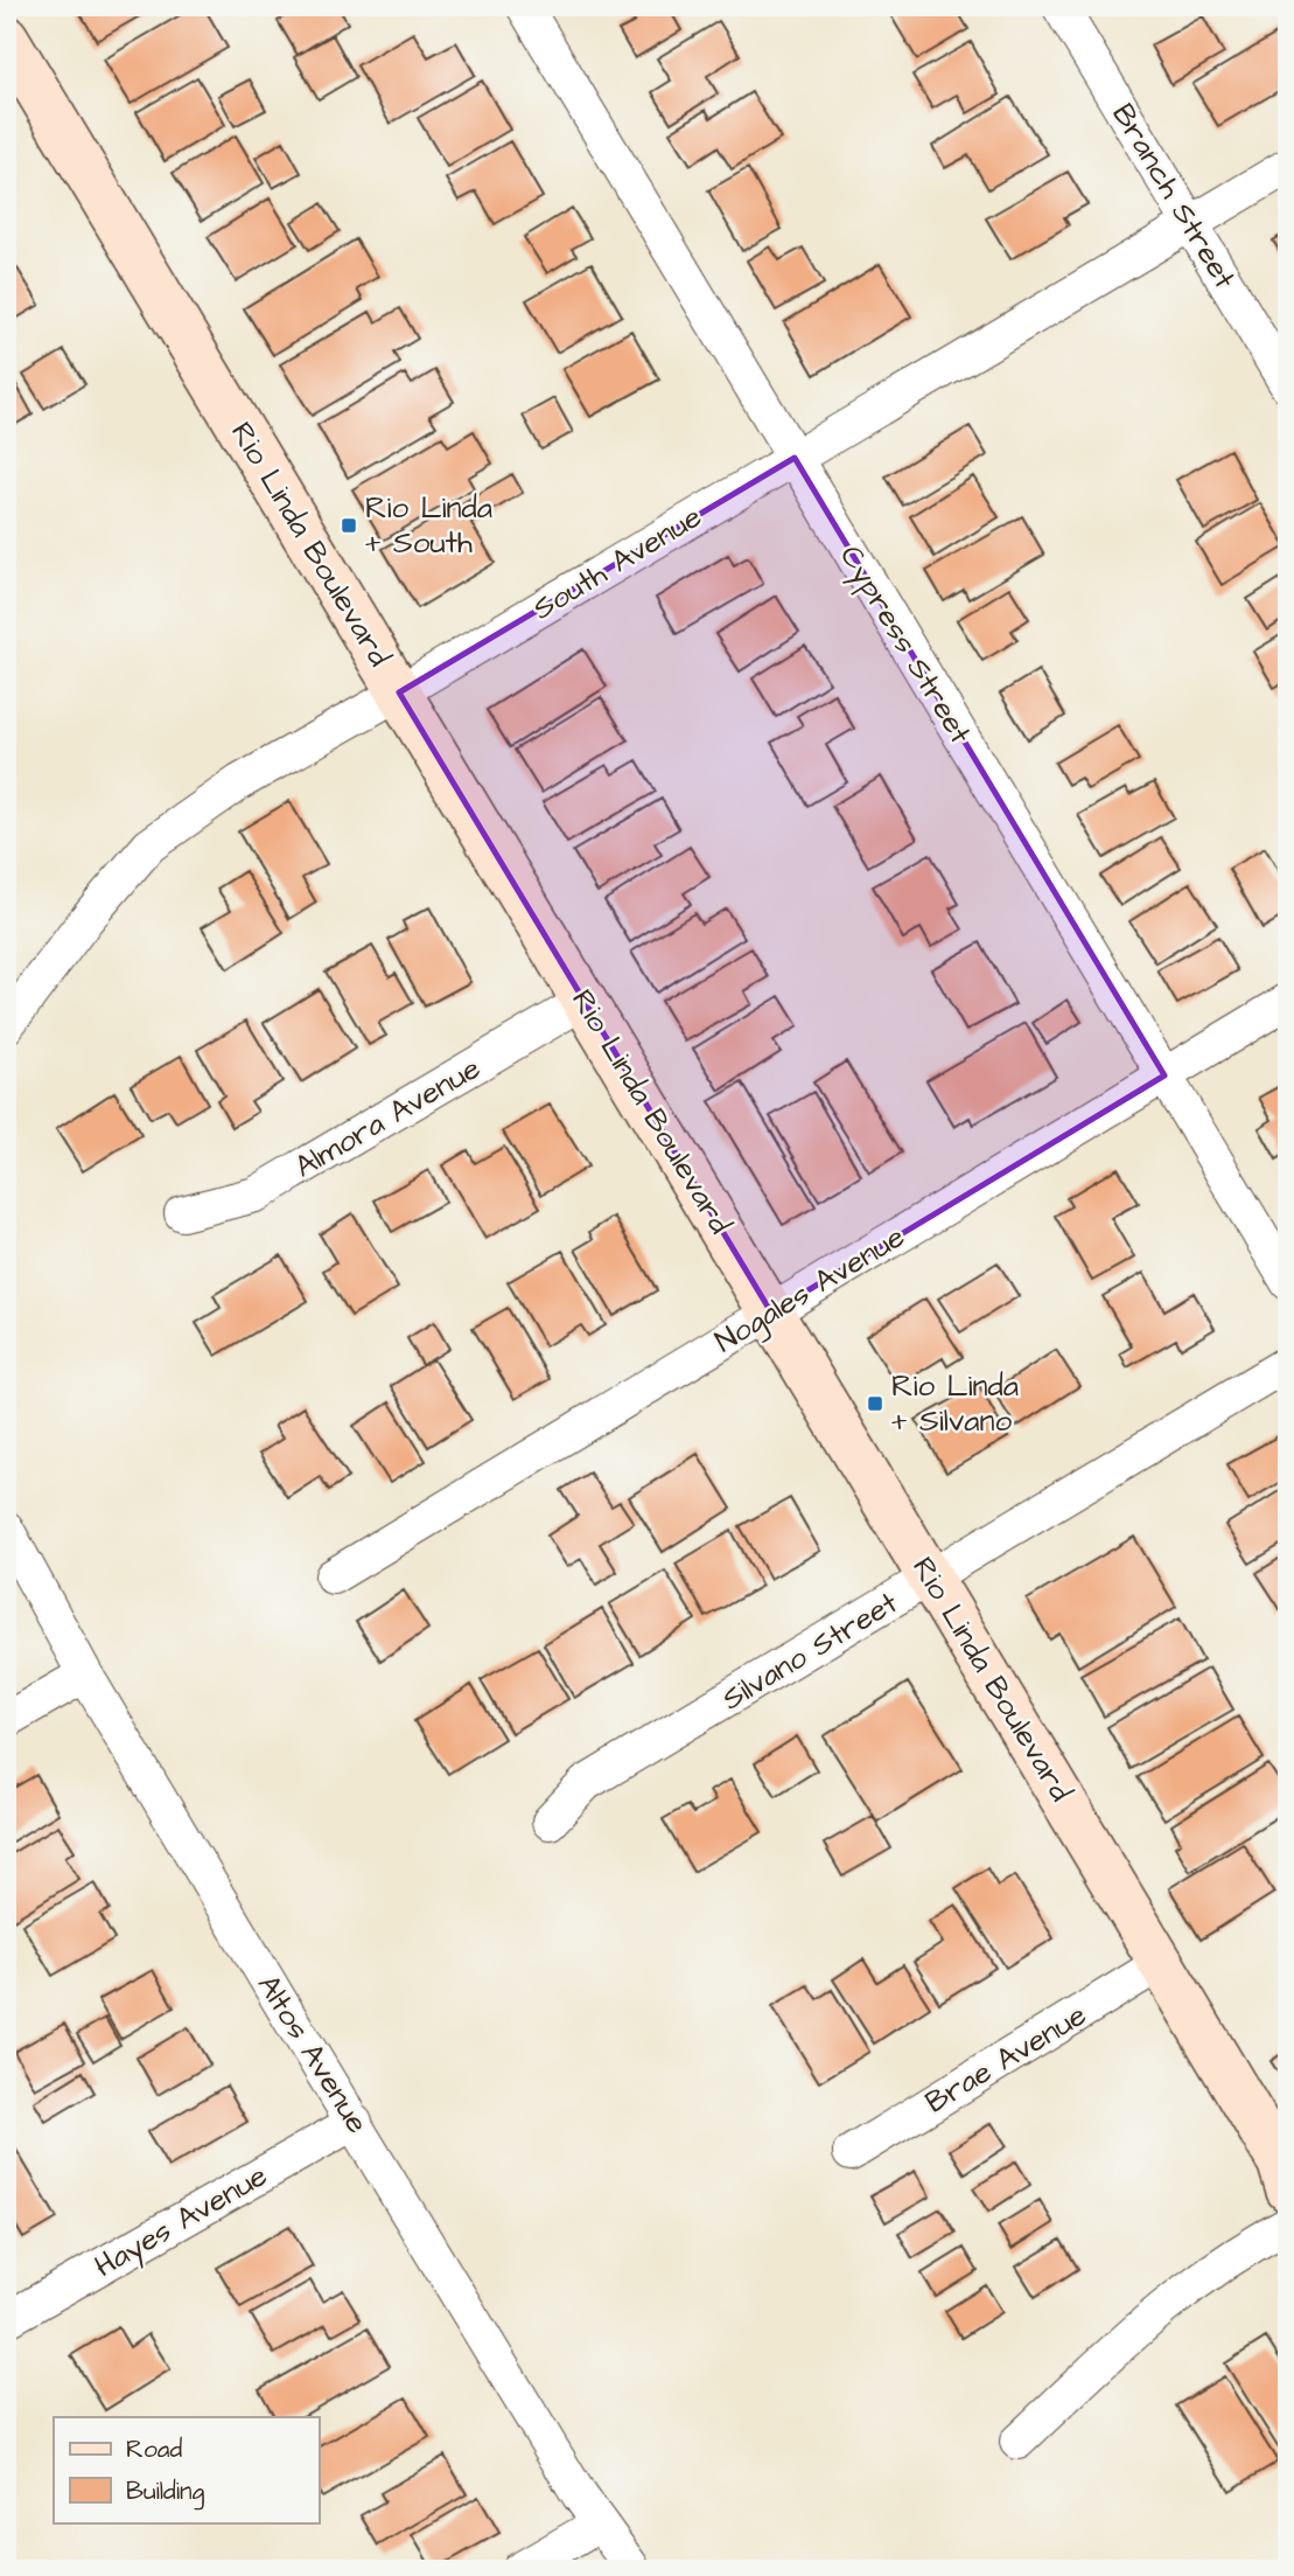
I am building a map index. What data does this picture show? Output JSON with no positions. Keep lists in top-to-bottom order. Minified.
{"streets":{"main road":["Rio Linda Boulevard"],"street":["Branch Street","South Avenue","Cypress Street","Almora Avenue","Nogales Avenue","Silvano Street","Altos Avenue","Brae Avenue","Hayes Avenue"]},"crossings":[["Branch Street","South Avenue"],["Rio Linda Boulevard","South Avenue"],["Rio Linda Boulevard","Almora Avenue"],["Rio Linda Boulevard","Nogales Avenue"],["Rio Linda Boulevard","Silvano Street"],["Rio Linda Boulevard","Brae Avenue"],["South Avenue","Cypress Street"],["Cypress Street","Nogales Avenue"],["Altos Avenue","Hayes Avenue"]],"places":{"transit":["Rio Linda + South","Rio Linda + Silvano"]},"legend":["Road","Building"]}
